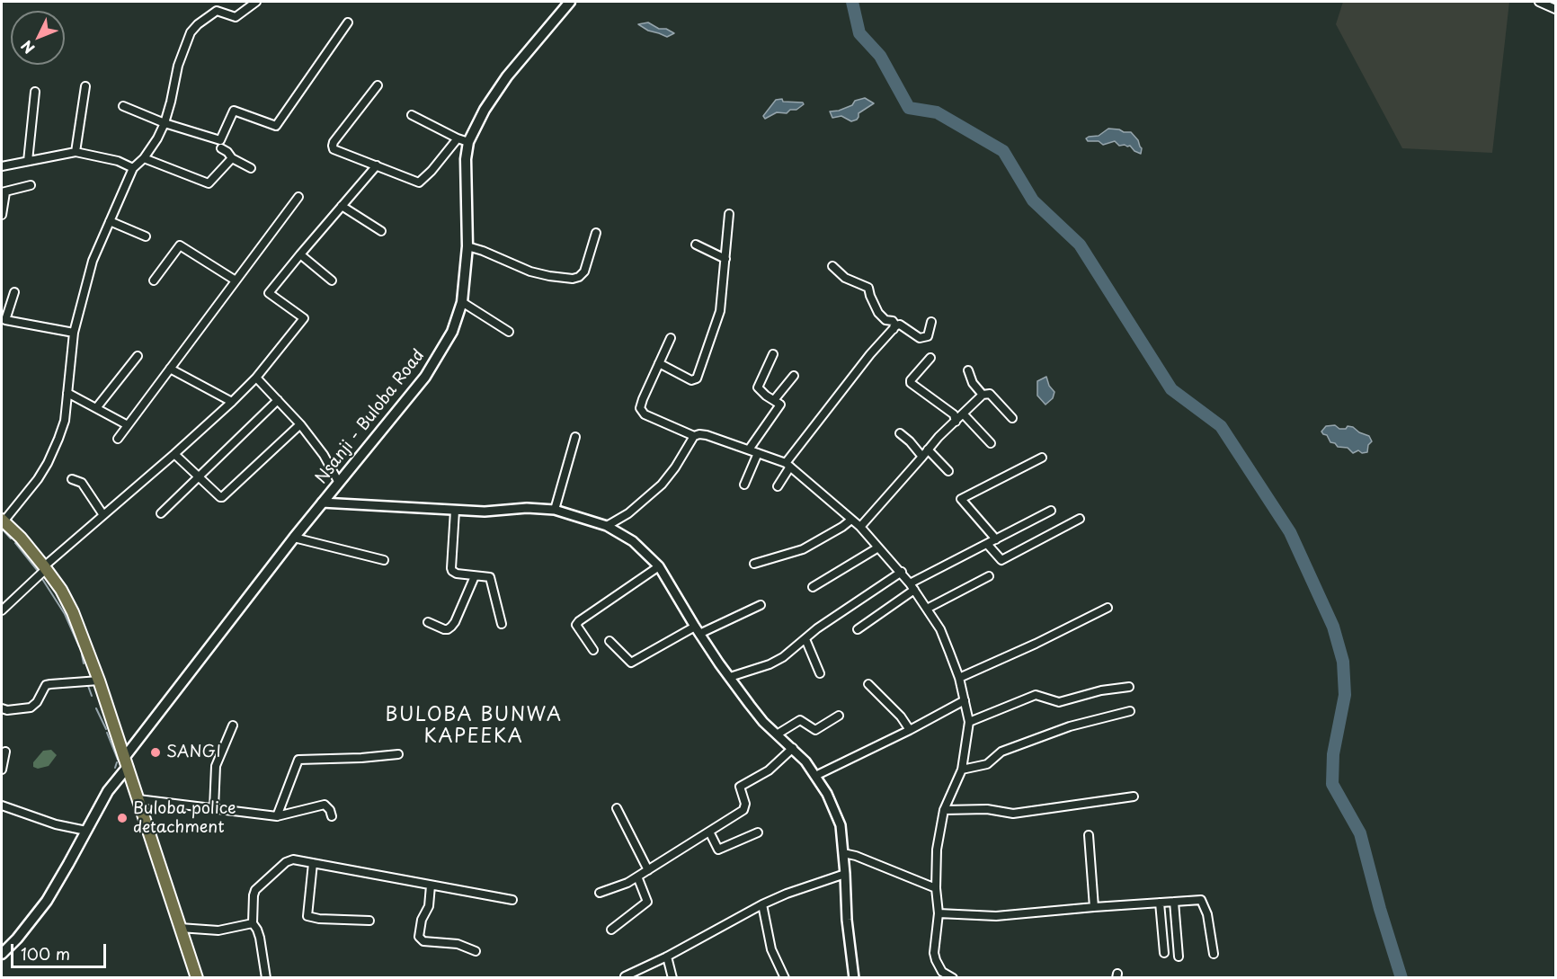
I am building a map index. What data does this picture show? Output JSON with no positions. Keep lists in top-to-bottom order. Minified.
{"streets":{"main road":["Nsanji - Buloba Road"]},"districts":["BULOBA BUNWA KAPEEKA"],"places":["SANGI","Buloba police detachment"],"scale_bar":"100 m","north":"bottom left"}
